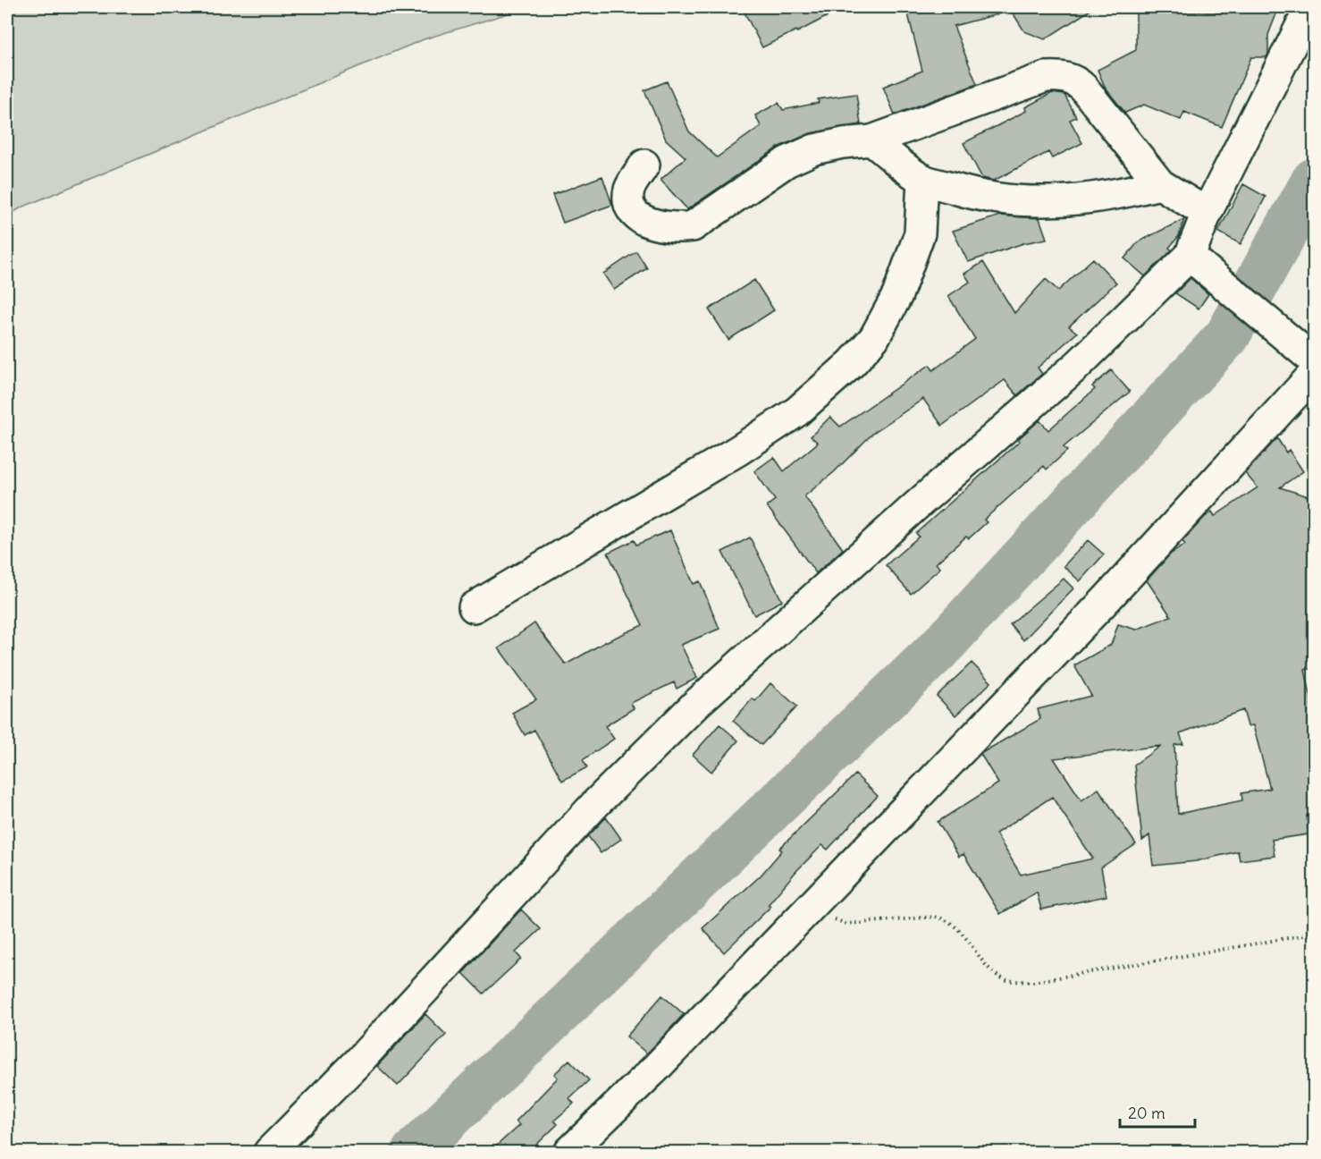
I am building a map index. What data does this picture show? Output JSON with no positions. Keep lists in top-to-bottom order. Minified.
{"scale_bar":"20 m"}
